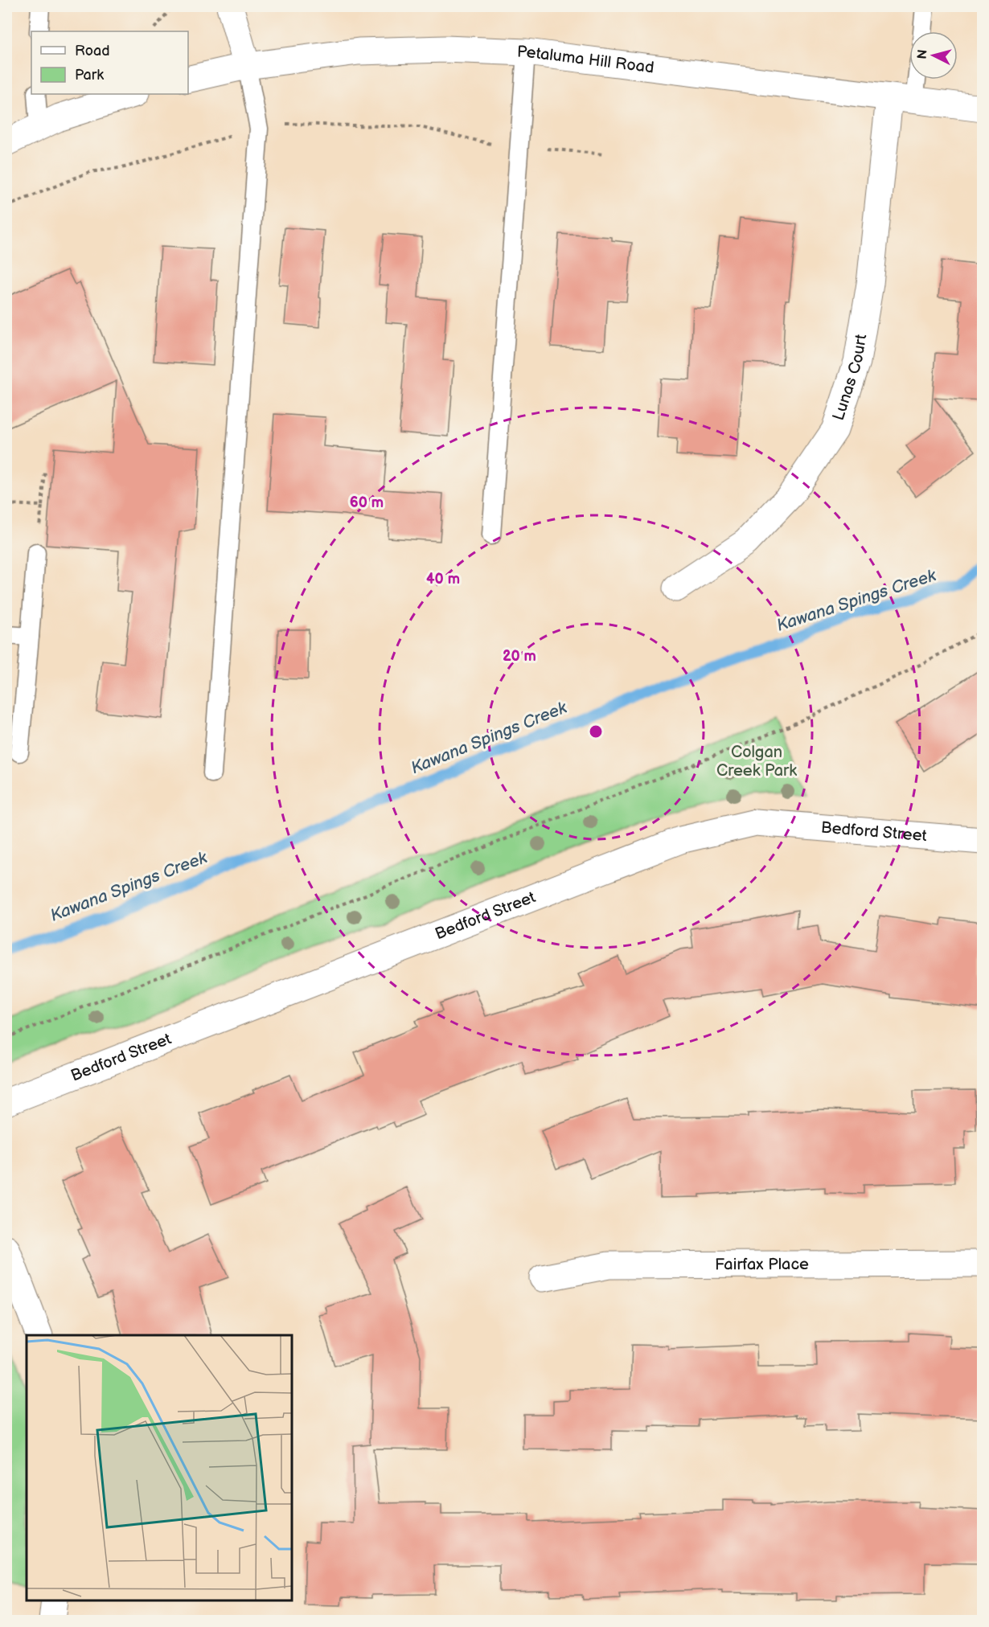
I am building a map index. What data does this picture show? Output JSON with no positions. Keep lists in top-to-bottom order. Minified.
{"streets":{"street":["Petaluma Hill Road","Lunas Court","Bedford Street","Fairfax Place"]},"crossings":[["Petaluma Hill Road","Lunas Court"]],"water":["Kawana Spings Creek"],"parks":["Colgan Creek Park"],"legend":["Road","Park"],"north":"left","rings":["60 m","40 m","20 m"]}
